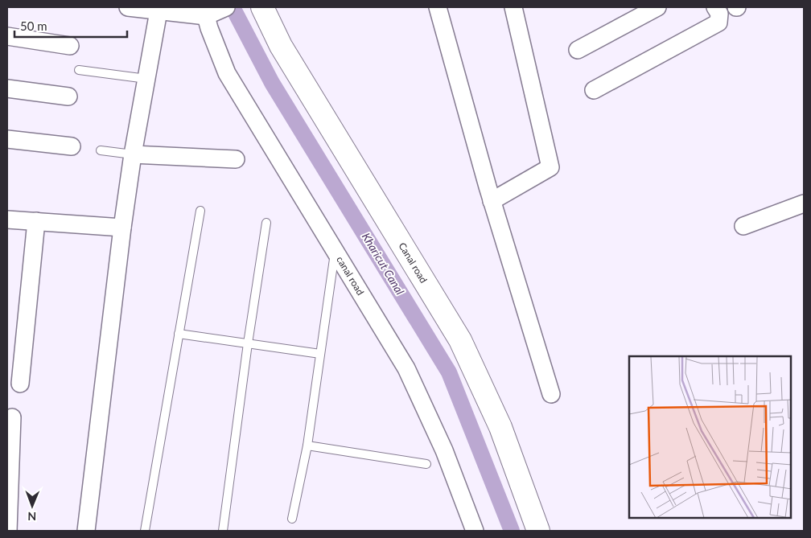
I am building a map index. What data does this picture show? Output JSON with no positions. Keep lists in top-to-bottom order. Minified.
{"streets":{"street":["Canal road","canal road"]},"water":["Kharicut Canal"],"scale_bar":"50 m","north":"bottom"}
